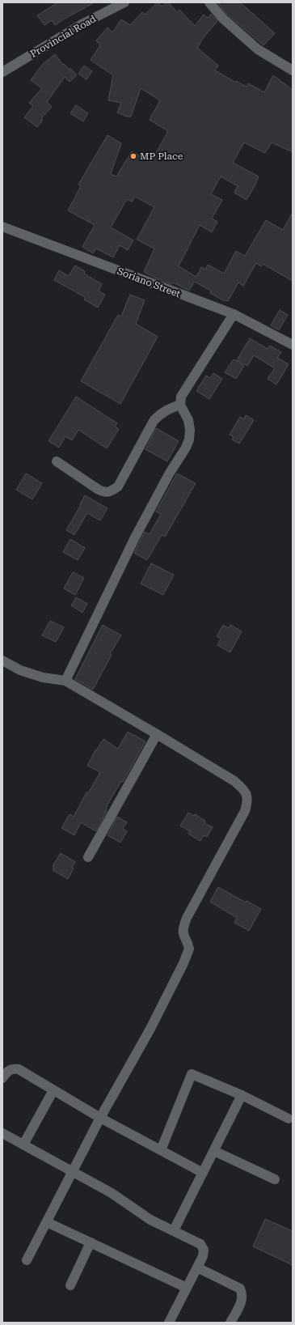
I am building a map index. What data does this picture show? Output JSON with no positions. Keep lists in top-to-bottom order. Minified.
{"streets":{"street":["Provincial Road","Soriano Street"]},"places":["MP Place"]}
